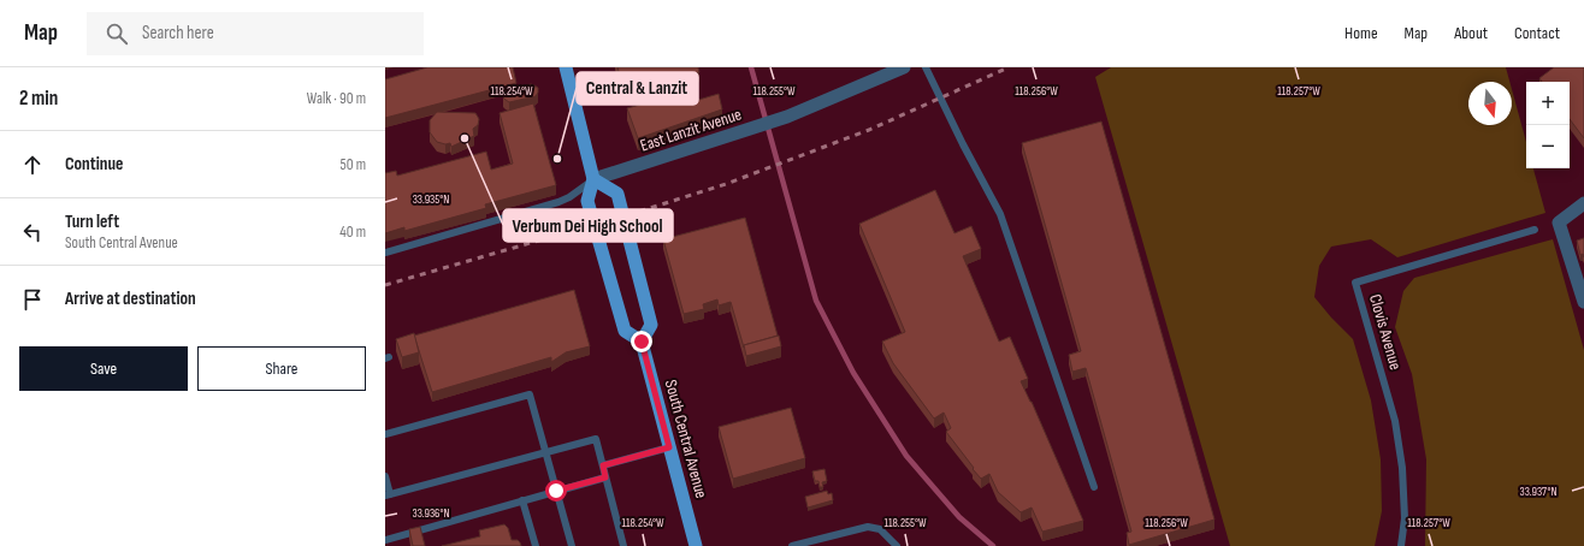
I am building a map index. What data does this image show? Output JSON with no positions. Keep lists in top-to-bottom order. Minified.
{"streets":{"main road":["South Central Avenue"],"street":["East Lanzit Avenue"],"lane":["Clovis Avenue"]},"places":["Verbum Dei High School","Central & Lanzit"],"north":"bottom","page":{"header":"Map","search":"Search here","nav":["Home","Map","About","Contact"],"heading":["2 min","Walk · 90 m"],"map_buttons":["+","−"],"list":[["Continue","50 m"],["Turn left","South Central Avenue","40 m"],"Arrive at destination"],"buttons":["Save","Share"]},"coordinates":["118.254°W","118.255°W","118.256°W","118.257°W","33.935°N","33.937°N","33.936°N"]}
